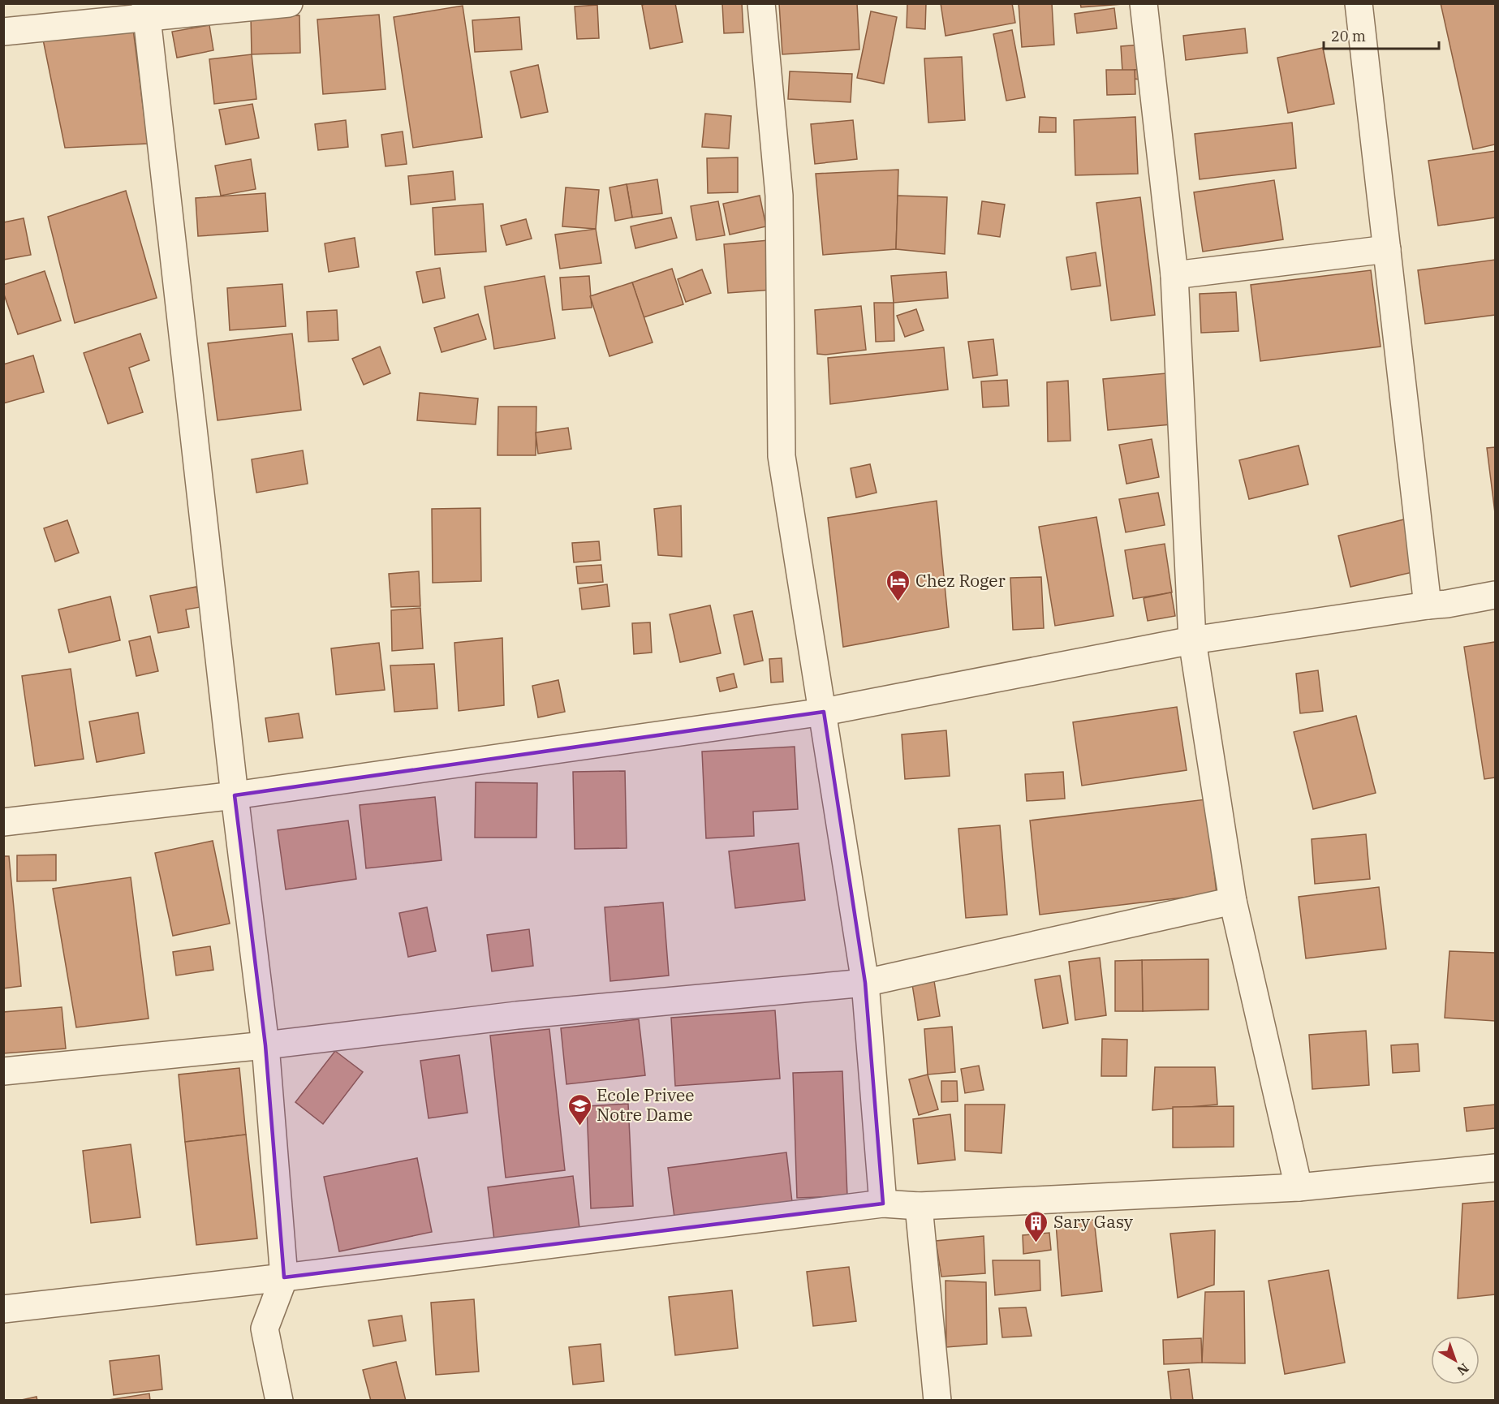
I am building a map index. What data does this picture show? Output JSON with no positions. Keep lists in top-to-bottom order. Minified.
{"places":{"hotel":["Chez Roger"],"school or university":["Ecole Privee Notre Dame"],"building":["Sary Gasy"]},"scale_bar":"20 m","north":"bottom right"}
